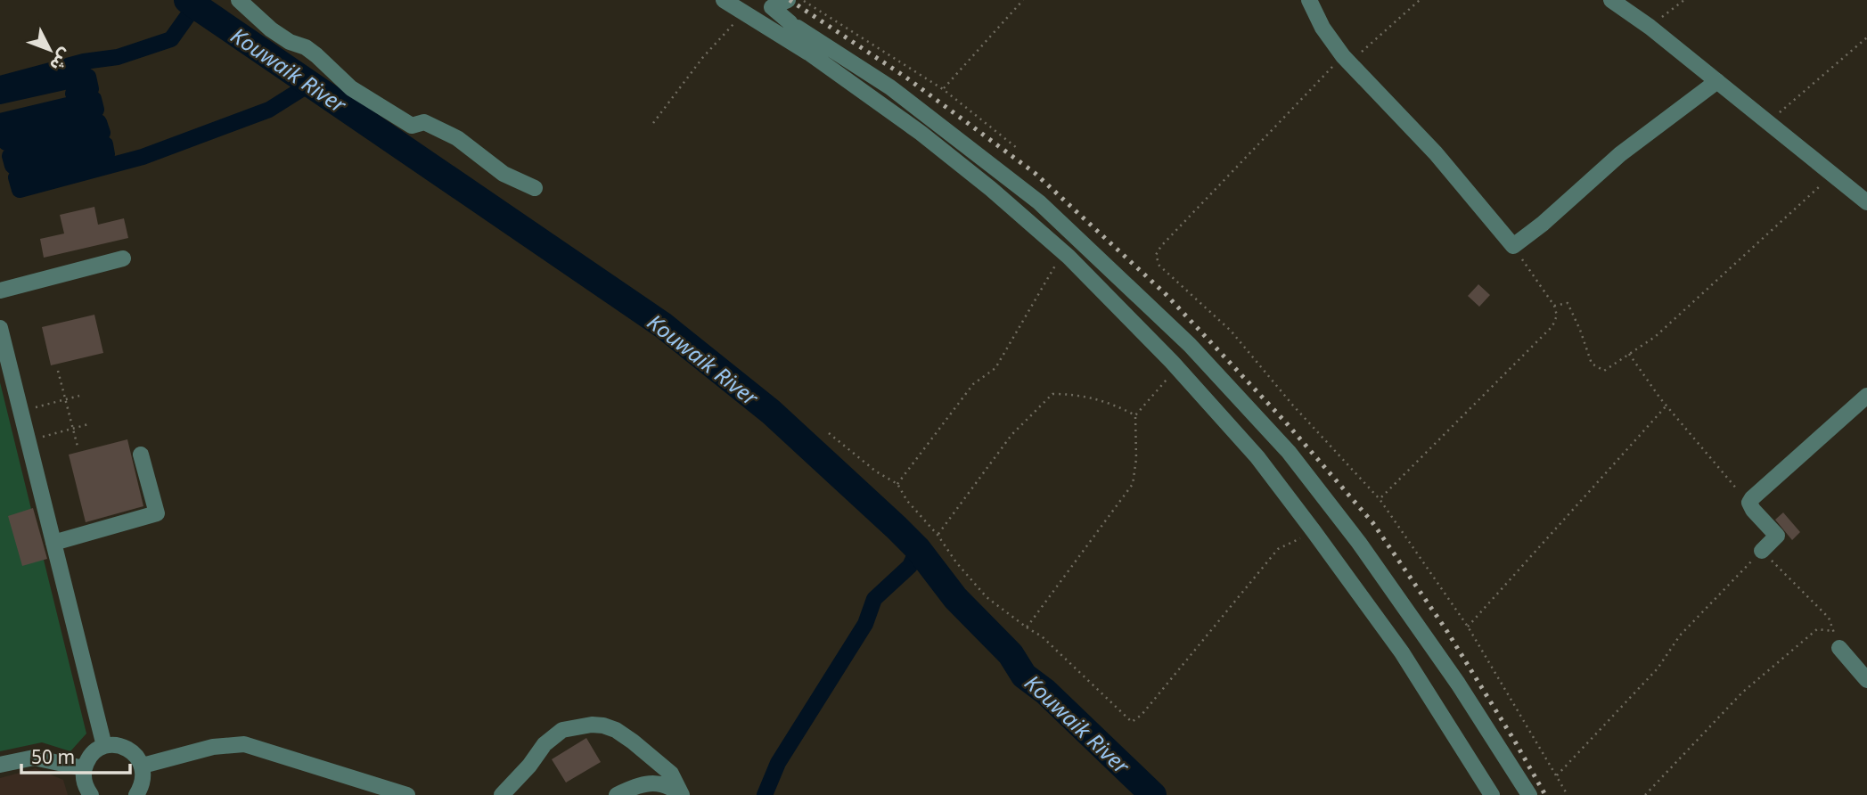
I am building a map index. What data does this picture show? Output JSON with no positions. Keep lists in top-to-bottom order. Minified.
{"water":["Kouwaik River"],"scale_bar":"50 m","north":"bottom right"}
